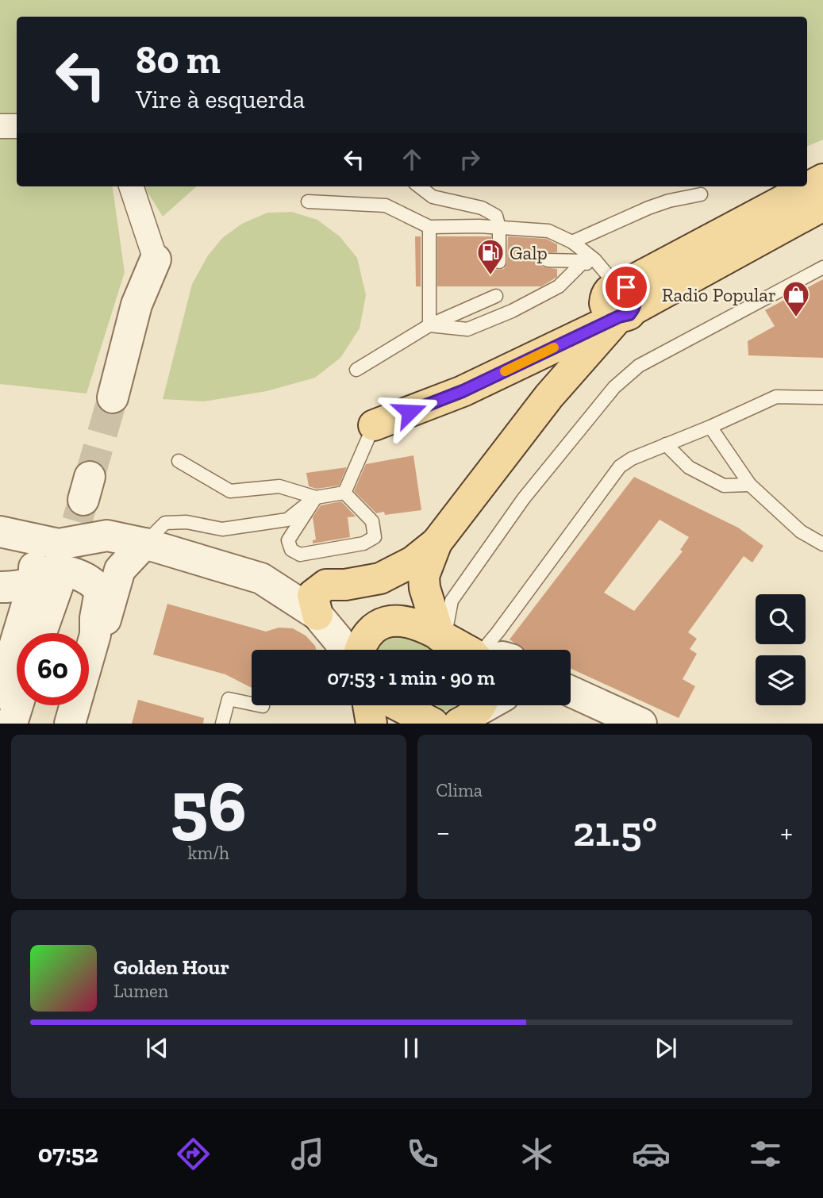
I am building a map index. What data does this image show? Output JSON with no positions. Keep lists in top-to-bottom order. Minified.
{"places":{"fuel station":["Galp"],"shop":["Radio Popular"]},"page":{"turn":["80 m","Vire à esquerda"],"limit":"60","trip":"07:53 · 1 min · 90 m","tile":[["56","km/h"],"Clima"],"heat":["−","21.5°","+"],"song":["Golden Hour","Lumen"],"tabs":"07:52"}}
